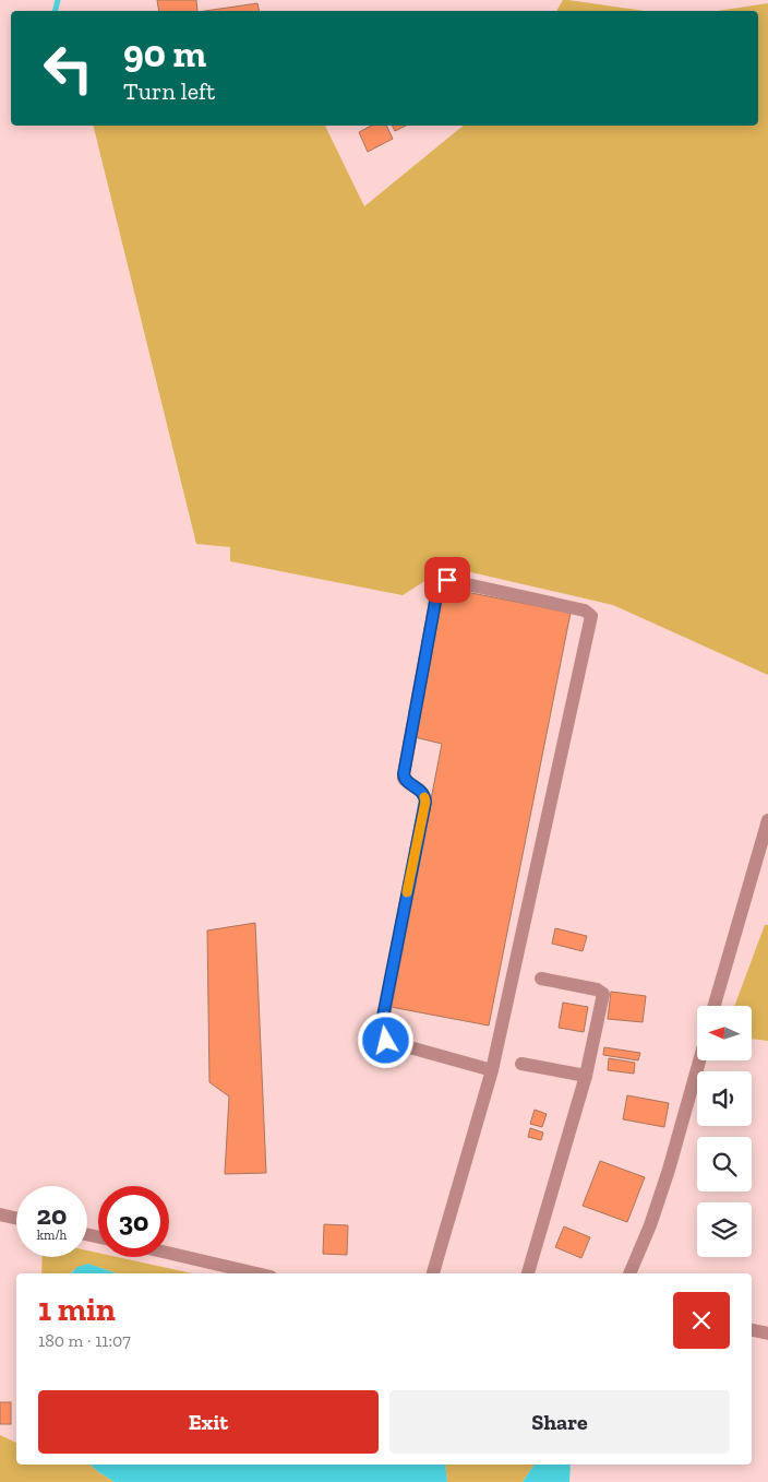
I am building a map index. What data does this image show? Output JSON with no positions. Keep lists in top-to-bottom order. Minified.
{"north":"left","page":{"turn":["90 m","Turn left"],"speed":"20 km/h","limit":"30","heading":["1 min","180 m · 11:07"],"buttons":["Exit","Share"]}}
